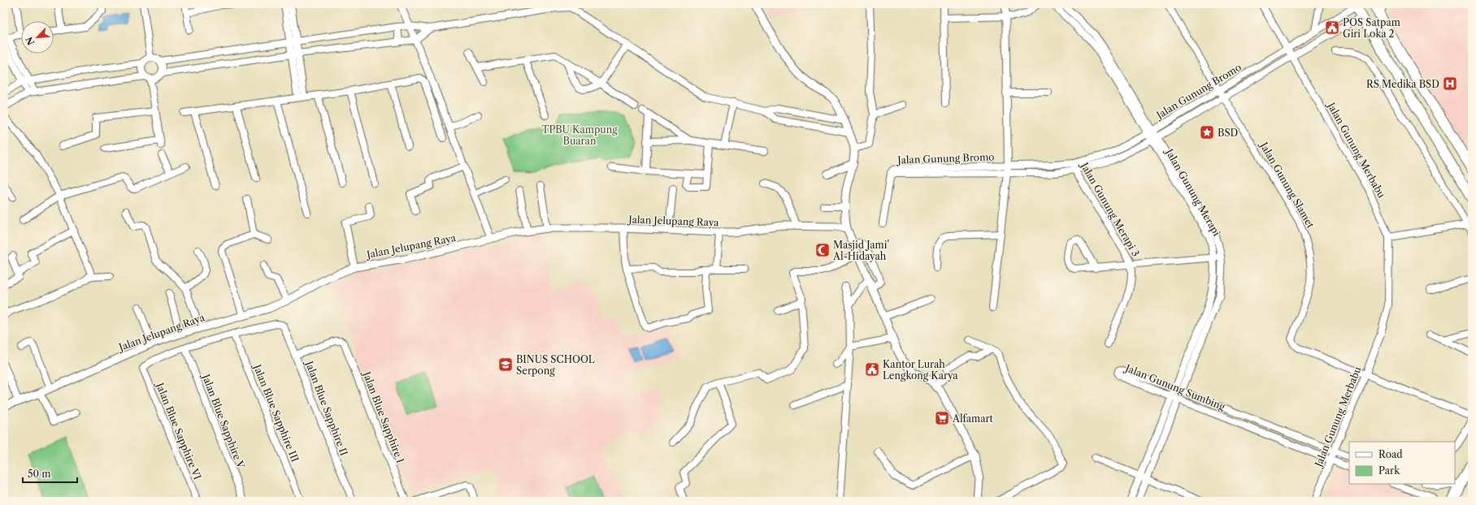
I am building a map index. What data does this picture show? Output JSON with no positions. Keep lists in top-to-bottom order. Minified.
{"streets":{"street":["Jalan Gunung Bromo","Jalan Gunung Merbabu","Jalan Gunung Slamet","Jalan Gunung Merapi","Jalan Gunung Merapi 3","Jalan Jelupang Raya","Jalan Gunung Sumbing","Jalan Blue Sapphire II","Jalan Blue Sapphire III","Jalan Blue Sapphire I","Jalan Blue Sapphire V","Jalan Blue Sapphire VI"]},"crossings":[["Jalan Gunung Bromo","Jalan Gunung Merbabu"],["Jalan Gunung Bromo","Jalan Gunung Slamet"],["Jalan Gunung Bromo","Jalan Gunung Merapi"],["Jalan Gunung Bromo","Jalan Gunung Merapi 3"],["Jalan Gunung Merbabu","Jalan Gunung Slamet"],["Jalan Gunung Merbabu","Jalan Gunung Sumbing"],["Jalan Gunung Merapi","Jalan Gunung Merapi 3"],["Jalan Gunung Merapi","Jalan Gunung Sumbing"],["Jalan Blue Sapphire II","Jalan Blue Sapphire III"],["Jalan Blue Sapphire II","Jalan Blue Sapphire I"],["Jalan Blue Sapphire V","Jalan Blue Sapphire VI"]],"parks":["TPBU Kampung Buaran"],"places":{"public building":["POS Satpam Giri Loka 2","Kantor Lurah Lengkong Karya"],"hospital":["RS Medika BSD"],"place":["BSD"],"mosque":["Masjid Jami' Al-Hidayah"],"school or university":["BINUS SCHOOL Serpong"],"supermarket":["Alfamart"]},"legend":["Road","Park"],"scale_bar":"50 m","north":"bottom left"}
